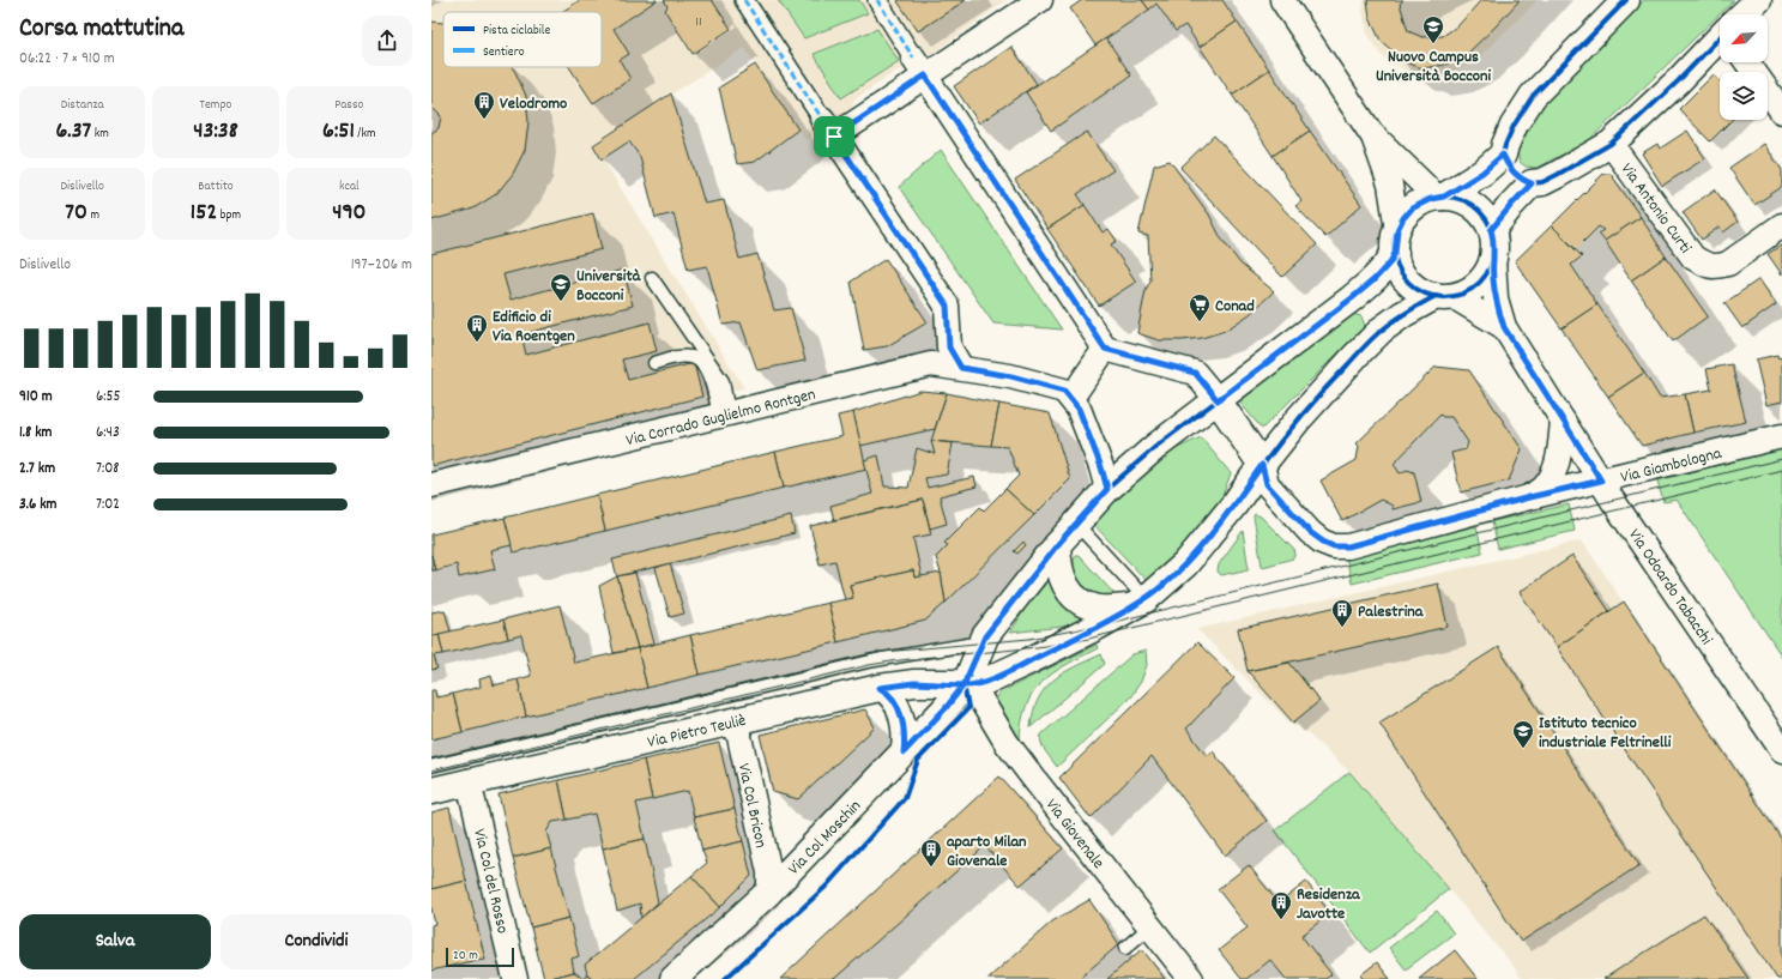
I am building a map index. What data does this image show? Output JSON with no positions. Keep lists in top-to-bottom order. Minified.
{"streets":{"main road":["Via Pietro Teuliè","Via Col Moschin"],"street":["Via Antonio Curti","Via Corrado Guglielmo Rontgen","Via Giambologna","Via Odoardo Tabacchi","Via Col Bricon","Via Giovenale","Via Col del Rosso"]},"crossings":[["Via Giambologna","Via Odoardo Tabacchi"],["Via Giambologna","Via Pietro Teuliè"],["Via Odoardo Tabacchi","Via Pietro Teuliè"],["Via Odoardo Tabacchi","Via Col Moschin"],["Via Pietro Teuliè","Via Col Bricon"],["Via Pietro Teuliè","Via Giovenale"],["Via Pietro Teuliè","Via Col Moschin"],["Via Pietro Teuliè","Via Col del Rosso"],["Via Col Bricon","Via Col Moschin"],["Via Giovenale","Via Col Moschin"]],"places":{"school or university":["Nuovo Campus Università Bocconi","Università Bocconi","Istituto tecnico industriale Feltrinelli"],"building":["Velodromo","Edificio di Via Roentgen","Palestrina","aparto Milan Giovenale","Residenza Javotte"],"supermarket":["Conad"]},"house_numbers":["11"],"legend":["Pista ciclabile","Sentiero"],"scale_bar":"20 m","north":"bottom left","page":{"heading":["Corsa mattutina","06:22 · 7 × 910 m"],"stats":[["Distanza","6.37 km"],["Tempo","43:38"],["Passo","6:51 /km"],["Dislivello","70 m"],["Battito","152 bpm"],["kcal","490"]],"chart":["Dislivello","197–206 m"],"list":[{"name":"910 m","note":"6:55"},{"name":"1.8 km","note":"6:43"},{"name":"2.7 km","note":"7:08"},{"name":"3.6 km","note":"7:02"}],"buttons":["Salva","Condividi"],"scale":"20 m"}}
